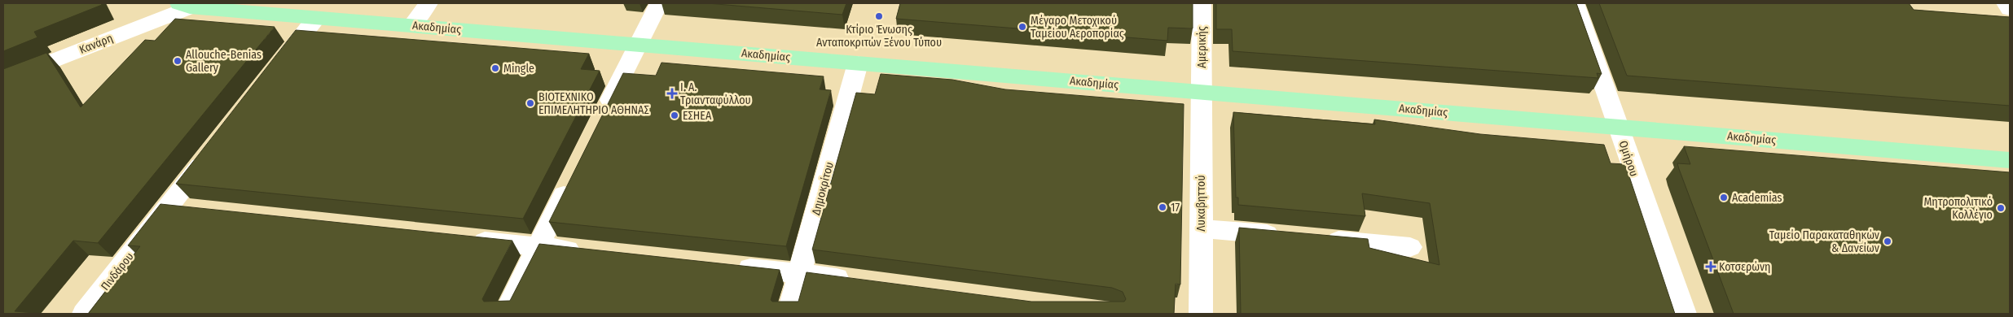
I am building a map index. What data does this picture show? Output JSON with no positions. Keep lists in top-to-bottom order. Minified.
{"streets":{"main road":["Ακαδημίας"],"street":["Κανάρη","Αμερικής","Ομήρου","Δημοκρίτου","Λυκαβηττού","Πινδάρου"]},"crossings":[["Ακαδημίας","Κανάρη"],["Ακαδημίας","Αμερικής"],["Ακαδημίας","Ομήρου"],["Ακαδημίας","Δημοκρίτου"],["Ακαδημίας","Λυκαβηττού"],["Αμερικής","Λυκαβηττού"]],"places":{"other":["Κτίριο Ένωσης Ανταποκριτών Ξένου Τύπου","Μέγαρο Μετοχικού Ταμείου Αεροπορίας","Allouche-Benias Gallery","Mingle","ΒΙΟΤΕΧΝΙΚΟ ΕΠΙΜΕΛΗΤΗΡΙΟ ΑΘΗΝΑΣ","ΕΣΗΕΑ","Academias","17","Μητροπολιτικό Κολλέγιο","Ταμείο Παρακαταθηκών & Δανείων"],"health":["Ι. Α. Τριανταφύλλου","Κοτσερώνη"]}}
